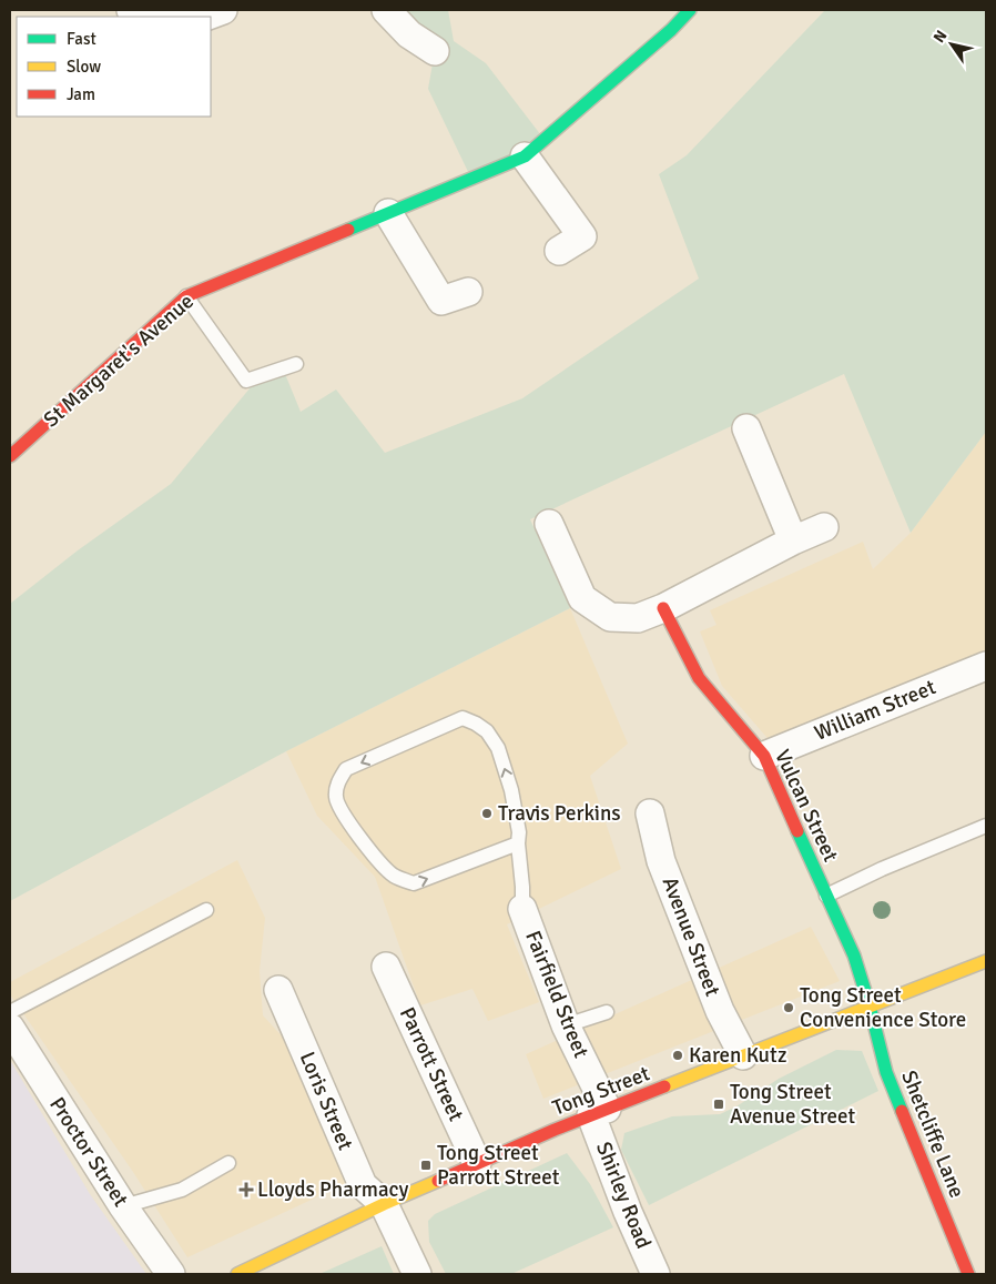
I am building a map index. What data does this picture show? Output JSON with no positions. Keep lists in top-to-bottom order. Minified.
{"streets":{"main road":["St Margaret's Avenue","Vulcan Street","Tong Street","Shetcliffe Lane"],"street":["William Street","Avenue Street","Fairfield Street","Parrott Street","Loris Street","Proctor Street","Shirley Road"]},"crossings":[["William Street","Vulcan Street"],["Vulcan Street","Tong Street"],["Vulcan Street","Shetcliffe Lane"],["Avenue Street","Tong Street"],["Fairfield Street","Tong Street"],["Fairfield Street","Shirley Road"],["Parrott Street","Tong Street"],["Tong Street","Loris Street"],["Tong Street","Shetcliffe Lane"],["Tong Street","Shirley Road"]],"places":{"other":["Travis Perkins","Tong Street Convenience Store","Karen Kutz"],"transit":["Tong Street Avenue Street","Tong Street Parrott Street"],"health":["Lloyds Pharmacy"]},"legend":["Fast","Slow","Jam"],"north":"top left"}
